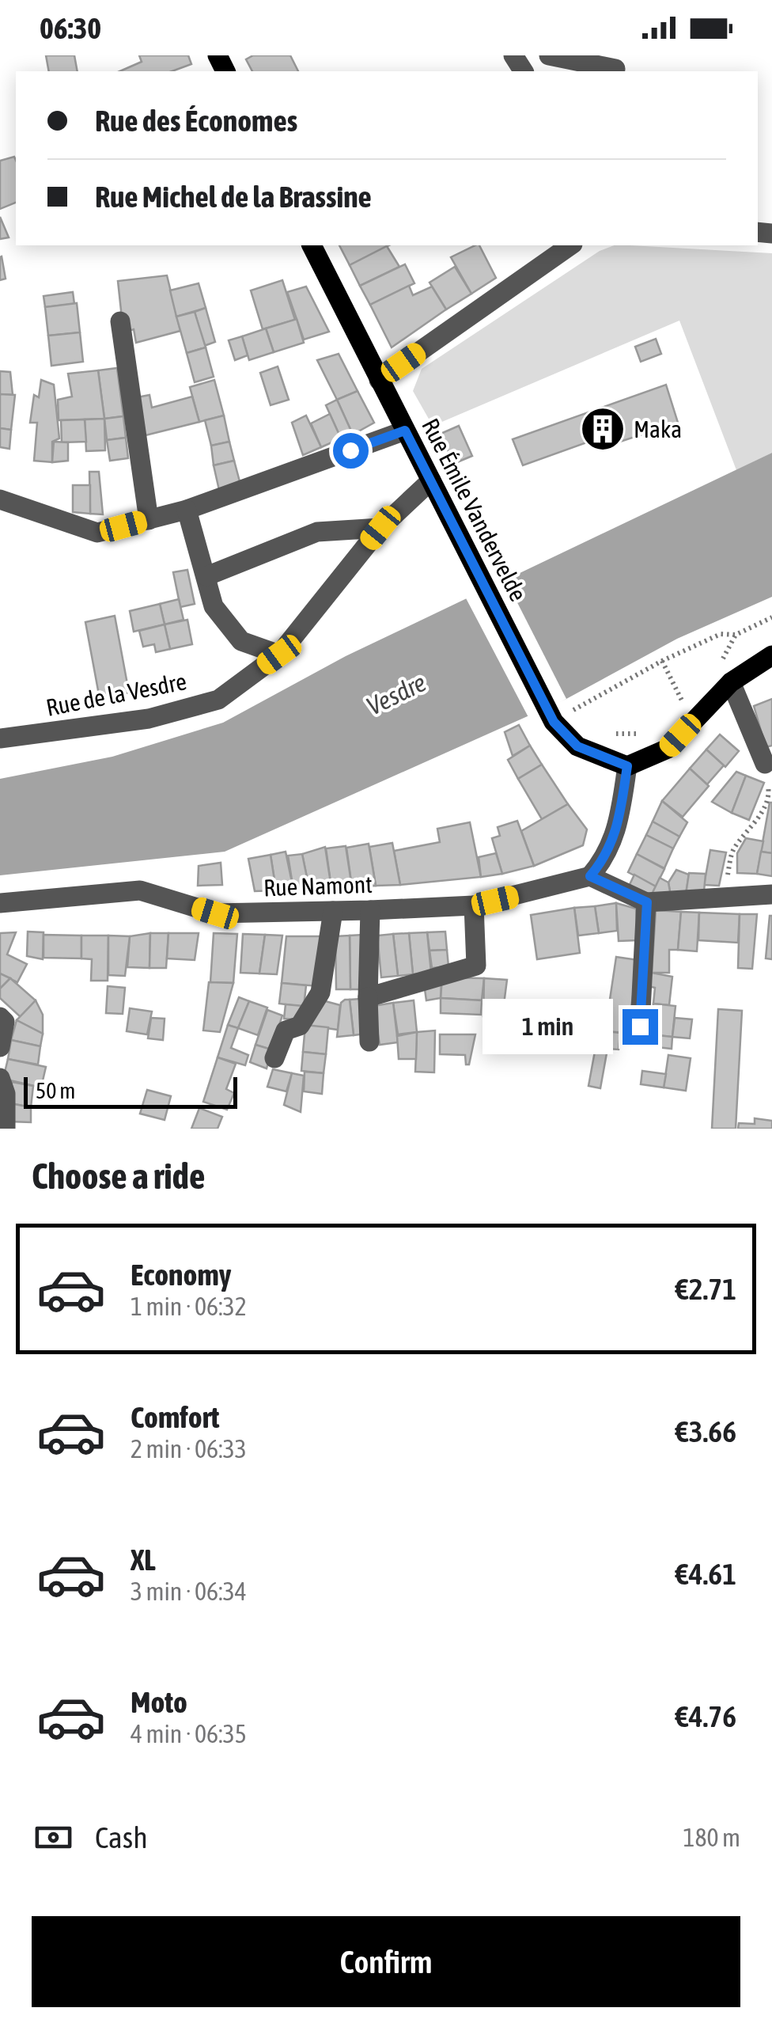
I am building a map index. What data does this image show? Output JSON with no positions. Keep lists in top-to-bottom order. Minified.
{"streets":{"main road":["Rue Émile Vandervelde"],"street":["Rue de la Vesdre","Rue Namont"]},"crossings":[["Rue Émile Vandervelde","Rue de la Vesdre"]],"water":["Vesdre"],"places":{"building":["Maka"]},"scale_bar":"50 m","page":{"status":"06:30","banner":["Rue des Économes","Rue Michel de la Brassine"],"bubble":"1 min","scale":"50 m","heading":"Choose a ride","list":[{"name":"Economy","note":"1 min · 06:32","value":"€2.71"},{"name":"Comfort","note":"2 min · 06:33","value":"€3.66"},{"name":"XL","note":"3 min · 06:34","value":"€4.61"},{"name":"Moto","note":"4 min · 06:35","value":"€4.76"}],"pay":["Cash","180 m"],"buttons":"Confirm"}}
